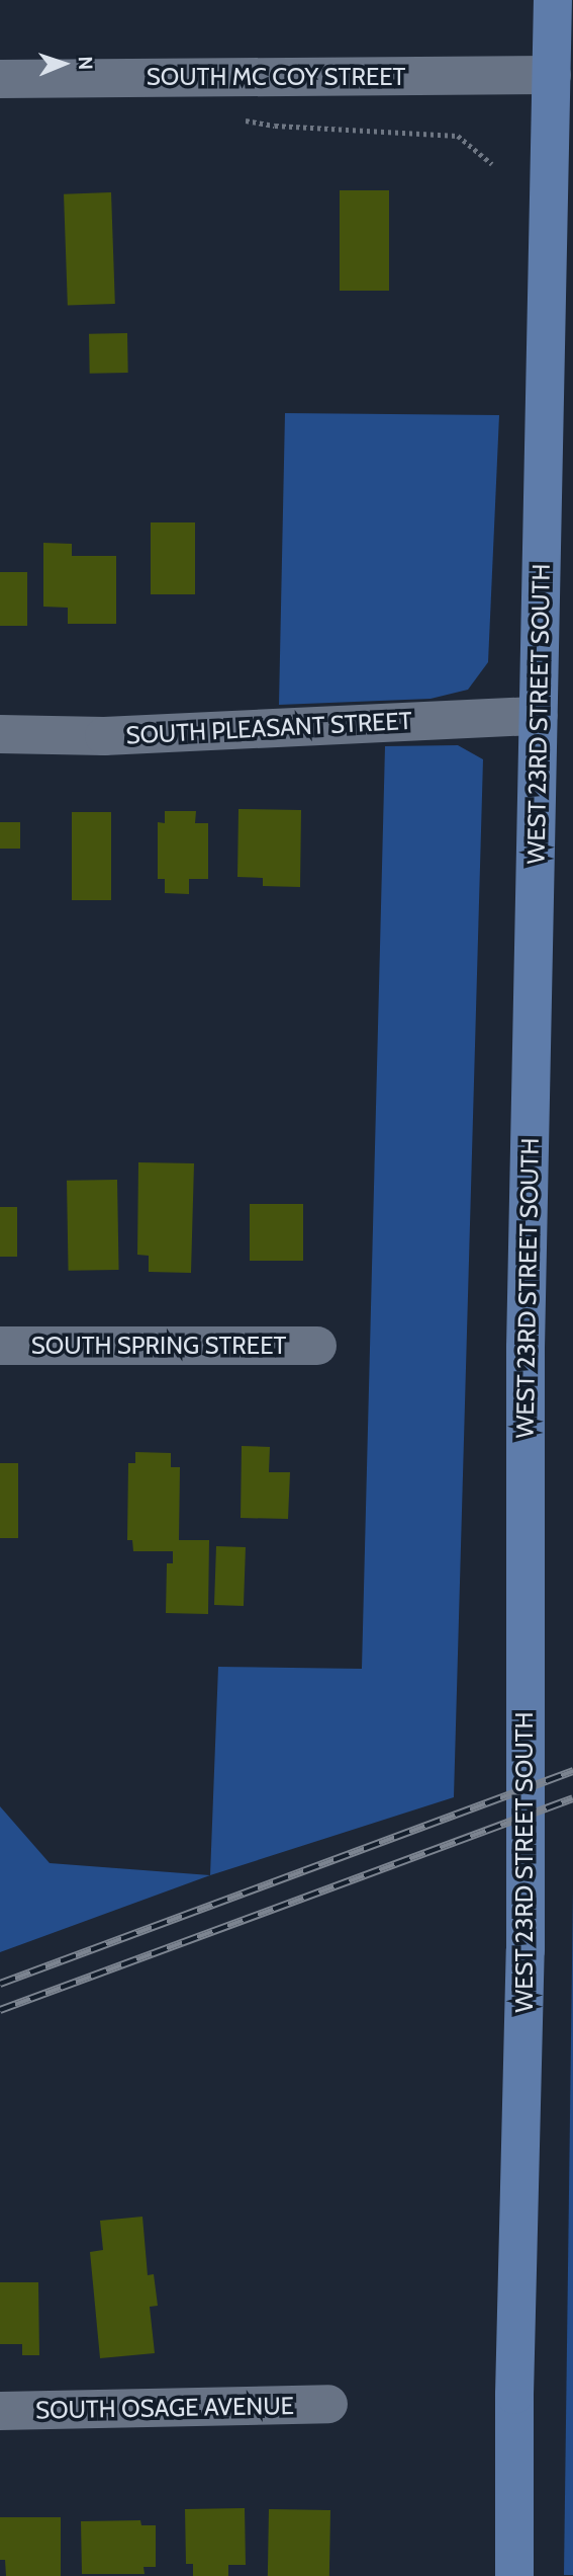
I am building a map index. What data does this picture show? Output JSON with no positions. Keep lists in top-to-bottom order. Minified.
{"streets":{"main road":["WEST 23RD STREET SOUTH"],"street":["SOUTH MC COY STREET","SOUTH PLEASANT STREET","SOUTH SPRING STREET","SOUTH OSAGE AVENUE"]},"crossings":[["SOUTH MC COY STREET","WEST 23RD STREET SOUTH"],["WEST 23RD STREET SOUTH","SOUTH PLEASANT STREET"]],"north":"right"}
